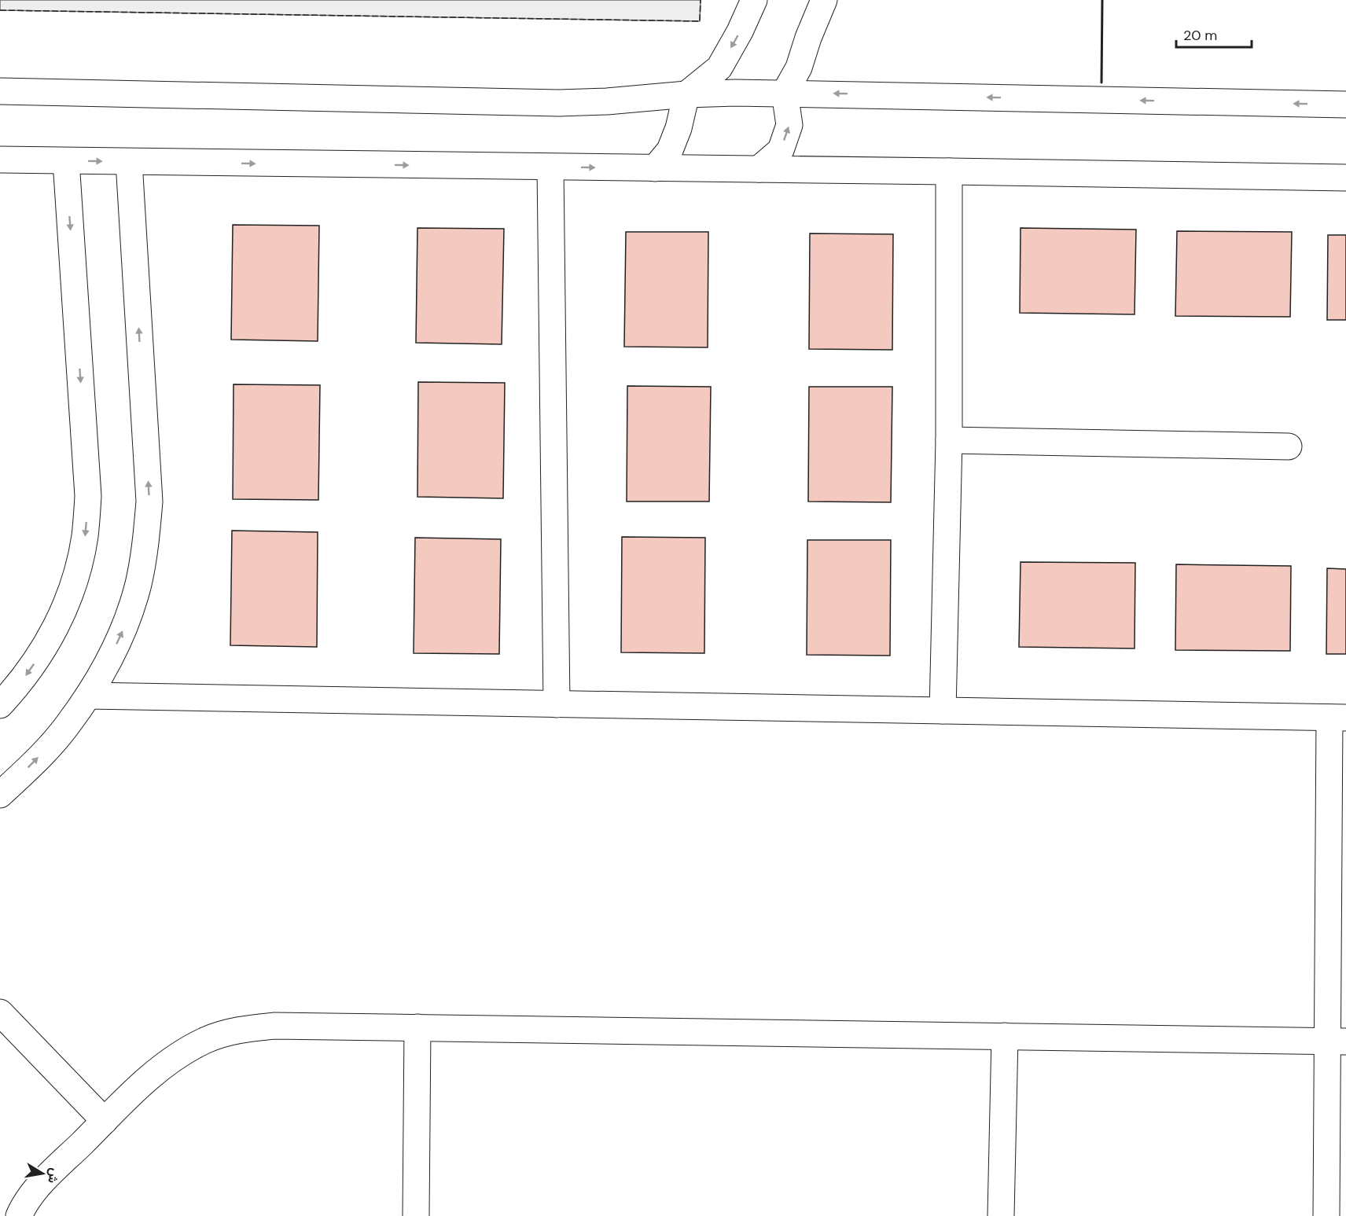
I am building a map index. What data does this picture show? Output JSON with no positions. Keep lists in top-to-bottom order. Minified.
{"scale_bar":"20 m","north":"right"}
